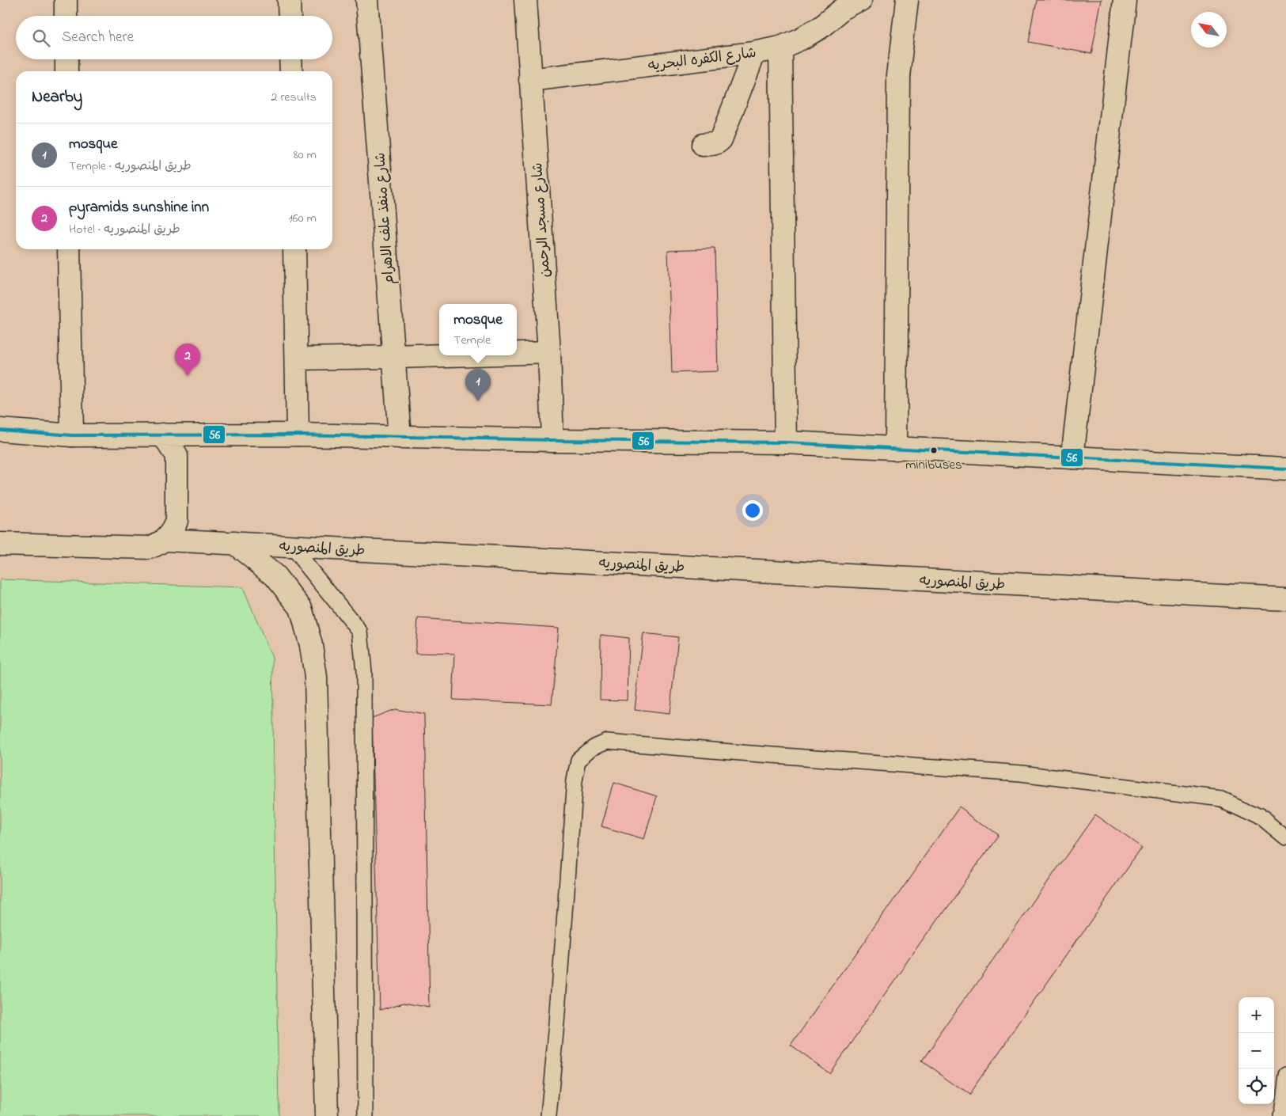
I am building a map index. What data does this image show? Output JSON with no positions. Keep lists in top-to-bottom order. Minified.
{"streets":{"street":["شارع الكفره البحريه","شارع منفذ علف الاهرام","شارع مسجد الرحمن","طريق المنصوريه"]},"crossings":[["شارع الكفره البحريه","شارع مسجد الرحمن"]],"places":["minibuses"],"lines":["transit line 56"],"north":"top left","page":{"search":"Search here","heading":["Nearby","2 results"],"list":[{"mark":"1","name":"mosque","note":"Temple · طريق المنصوريه","value":"80 m"},{"mark":"2","name":"pyramids sunshine inn","note":"Hotel · طريق المنصوريه","value":"160 m"}],"popup":["mosque","Temple"],"pins":["2","1"],"map_buttons":["+","−"]}}
